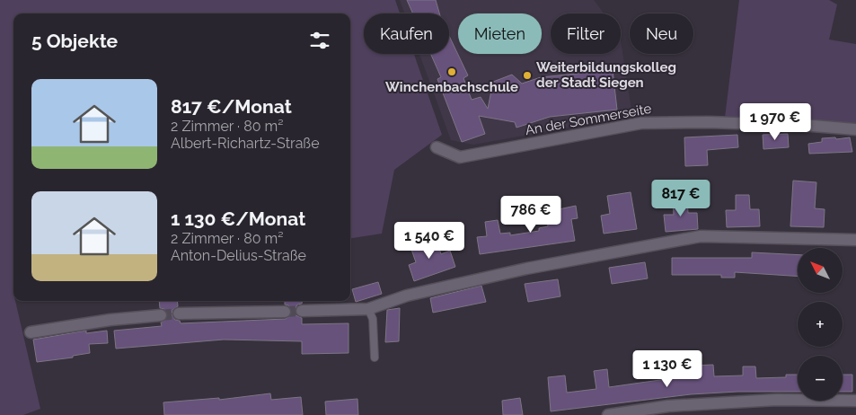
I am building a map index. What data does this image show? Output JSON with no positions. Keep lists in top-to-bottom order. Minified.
{"streets":{"street":["An der Sommerseite"]},"places":["Winchenbachschule","Weiterbildungskolleg der Stadt Siegen"],"north":"top left","page":{"chip":["Kaufen","Mieten","Filter","Neu"],"heading":"5 Objekte","list":[{"name":"817 €/Monat","note":"2 Zimmer · 80 m² · Albert-Richartz-Straße"},{"name":"1 130 €/Monat","note":"2 Zimmer · 80 m² · Anton-Delius-Straße"}],"price":["1 970 €","817 €","786 €","1 540 €","1 130 €"],"map_buttons":["+","−"]}}
